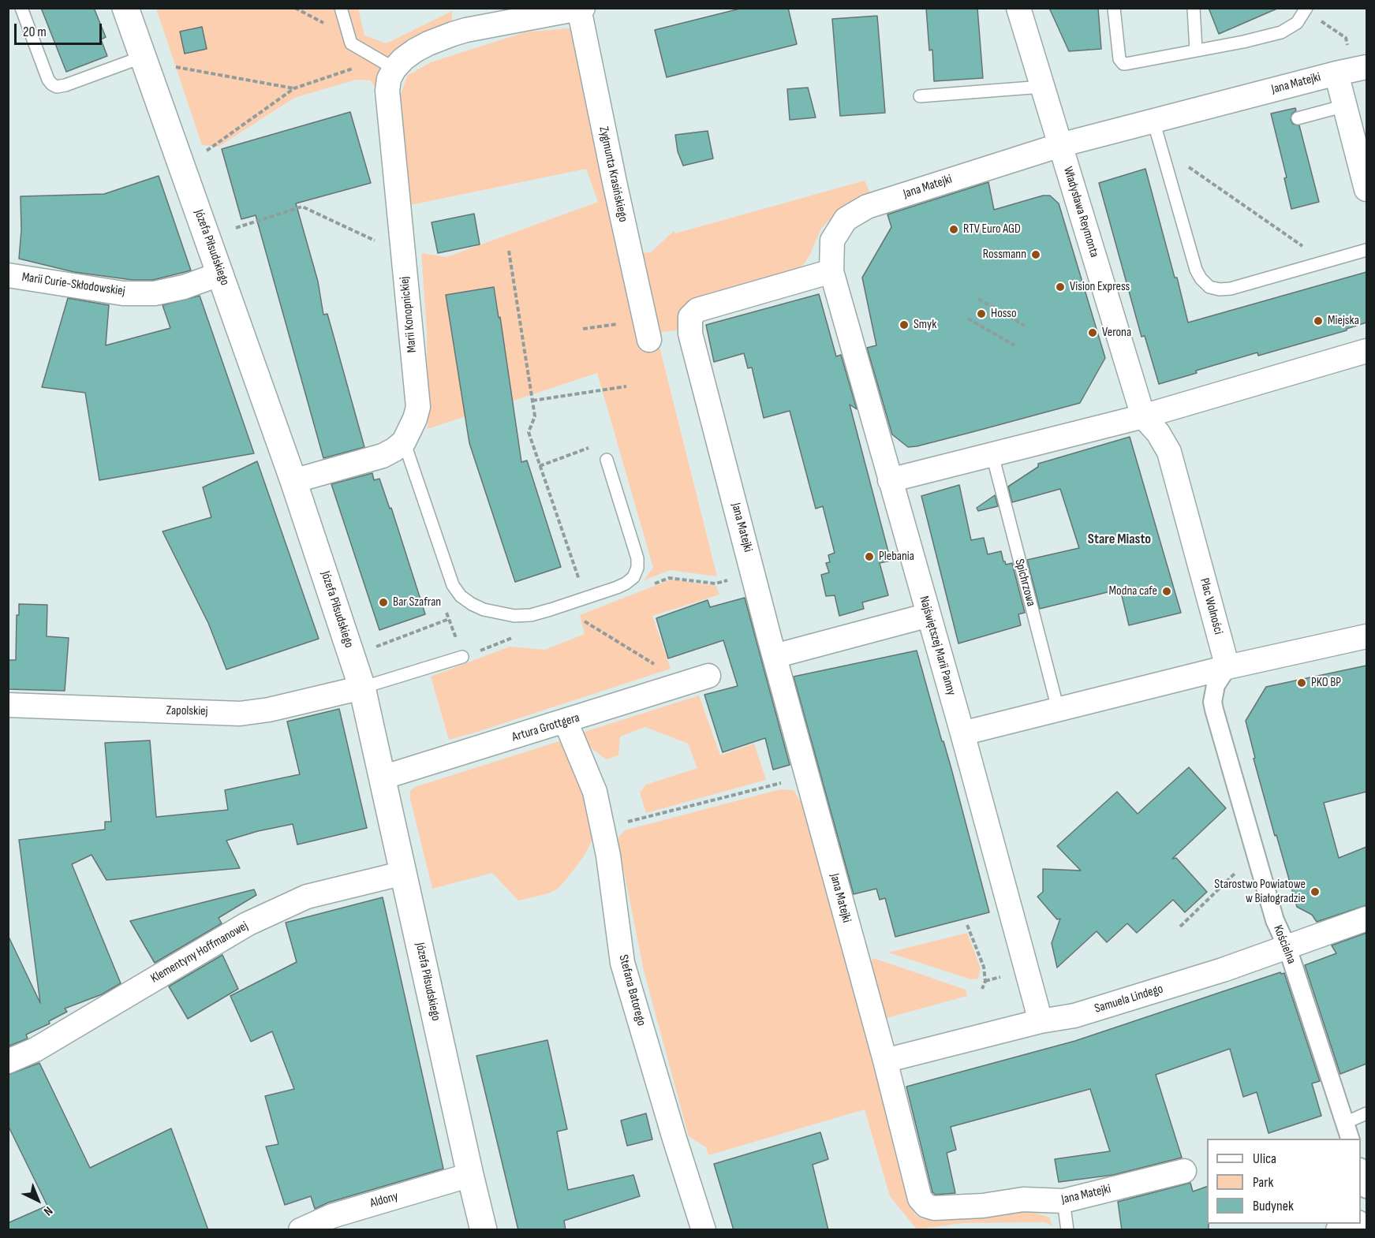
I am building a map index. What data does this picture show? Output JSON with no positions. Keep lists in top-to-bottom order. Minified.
{"streets":{"street":["Jana Matejki","Zygmunta Krasińskiego","Władysława Reymonta","Józefa Piłsudskiego","Marii Curie-Skłodowskiej","Marii Konopnickiej","Plac Wolności","Najświętszej Marii Panny","Zapolskiej","Artura Grottgera","Kościelna","Klementyny Hoffmanowej","Stefana Batorego","Samuela Lindego","Aldony"],"lane":["Spichrzowa"]},"crossings":[["Jana Matejki","Władysława Reymonta"],["Jana Matejki","Najświętszej Marii Panny"],["Jana Matejki","Samuela Lindego"],["Władysława Reymonta","Plac Wolności"],["Józefa Piłsudskiego","Marii Curie-Skłodowskiej"],["Józefa Piłsudskiego","Zapolskiej"],["Józefa Piłsudskiego","Artura Grottgera"],["Józefa Piłsudskiego","Klementyny Hoffmanowej"],["Józefa Piłsudskiego","Aldony"],["Plac Wolności","Kościelna"],["Najświętszej Marii Panny","Samuela Lindego"],["Artura Grottgera","Stefana Batorego"],["Kościelna","Samuela Lindego"]],"districts":["Stare Miasto"],"places":["RTV Euro AGD","Rossmann","Vision Express","Hosso","Miejska","Smyk","Verona","Plebania","Modna cafe","Bar Szafran","PKO BP","Starostwo Powiatowe w Białogradzie"],"legend":["Ulica","Park","Budynek"],"scale_bar":"20 m","north":"bottom right"}
